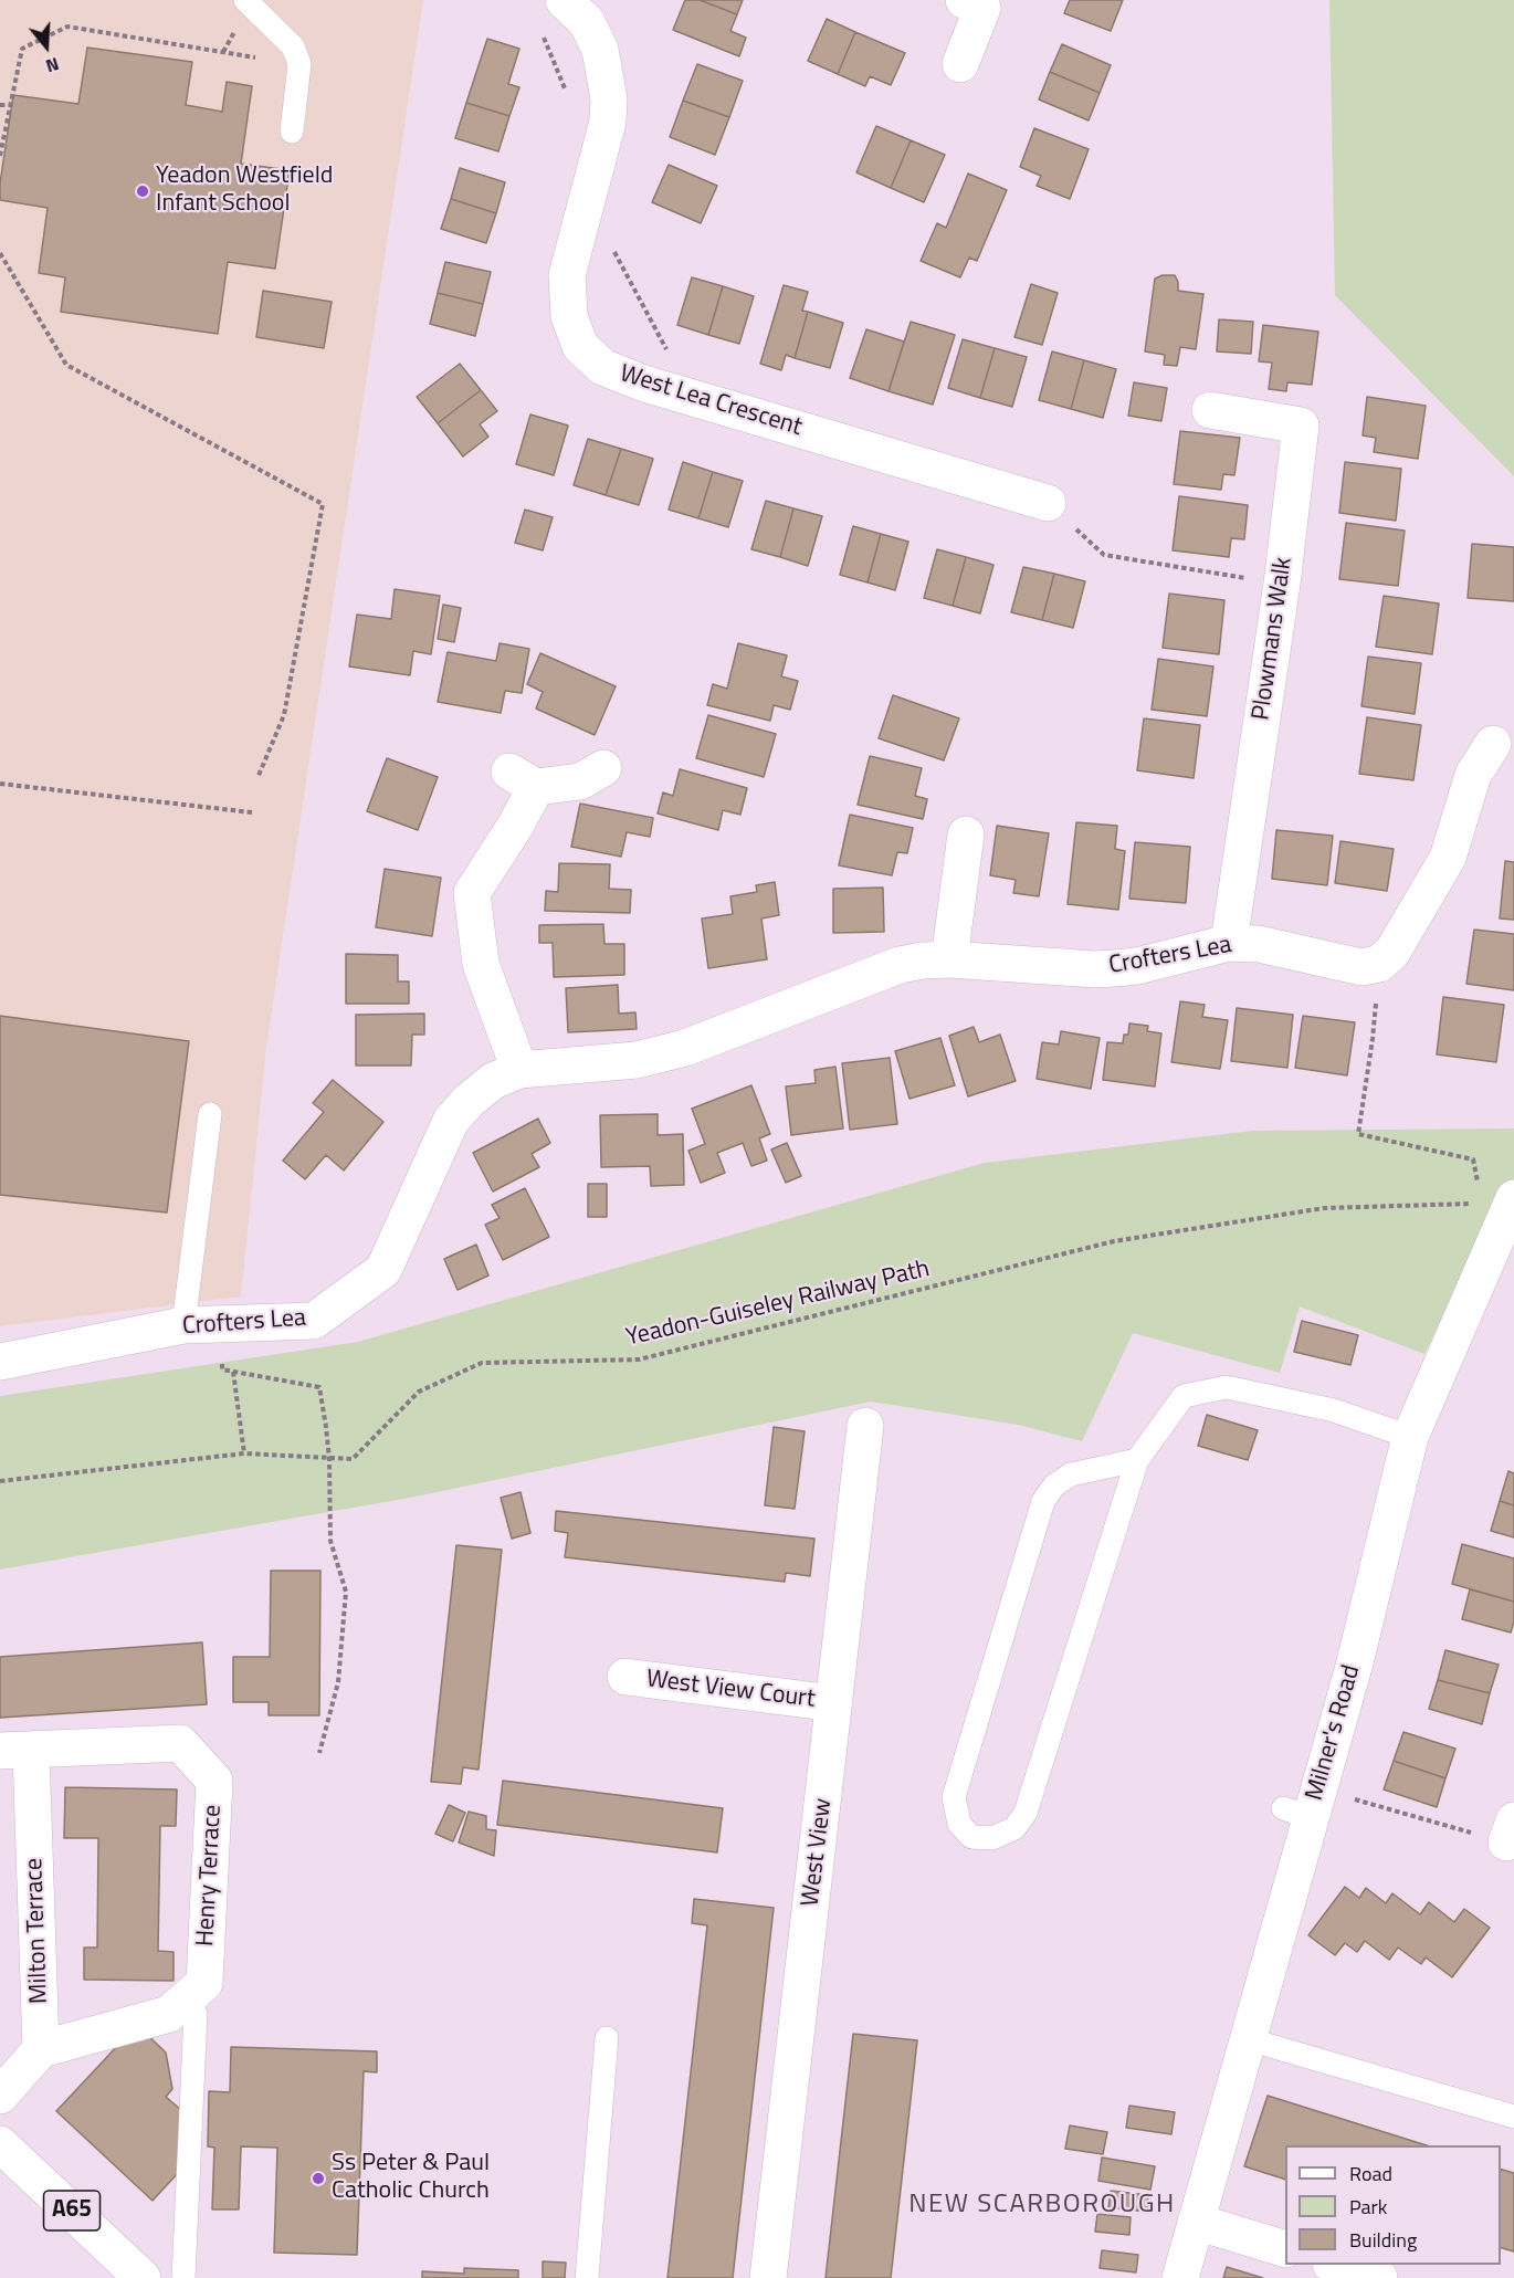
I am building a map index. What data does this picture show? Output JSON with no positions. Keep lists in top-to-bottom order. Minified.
{"streets":{"street":["West Lea Crescent","Plowmans Walk","Crofters Lea","West View Court","Milner's Road","West View","Henry Terrace","Milton Terrace","A65"],"path":["Yeadon-Guiseley Railway Path"]},"crossings":[["Plowmans Walk","Crofters Lea"],["Yeadon-Guiseley Railway Path","Milner's Road"],["West View Court","West View"],["Henry Terrace","Milton Terrace"]],"districts":["NEW SCARBOROUGH"],"places":["Yeadon Westfield Infant School","Ss Peter & Paul Catholic Church"],"legend":["Road","Park","Building"],"north":"bottom"}
